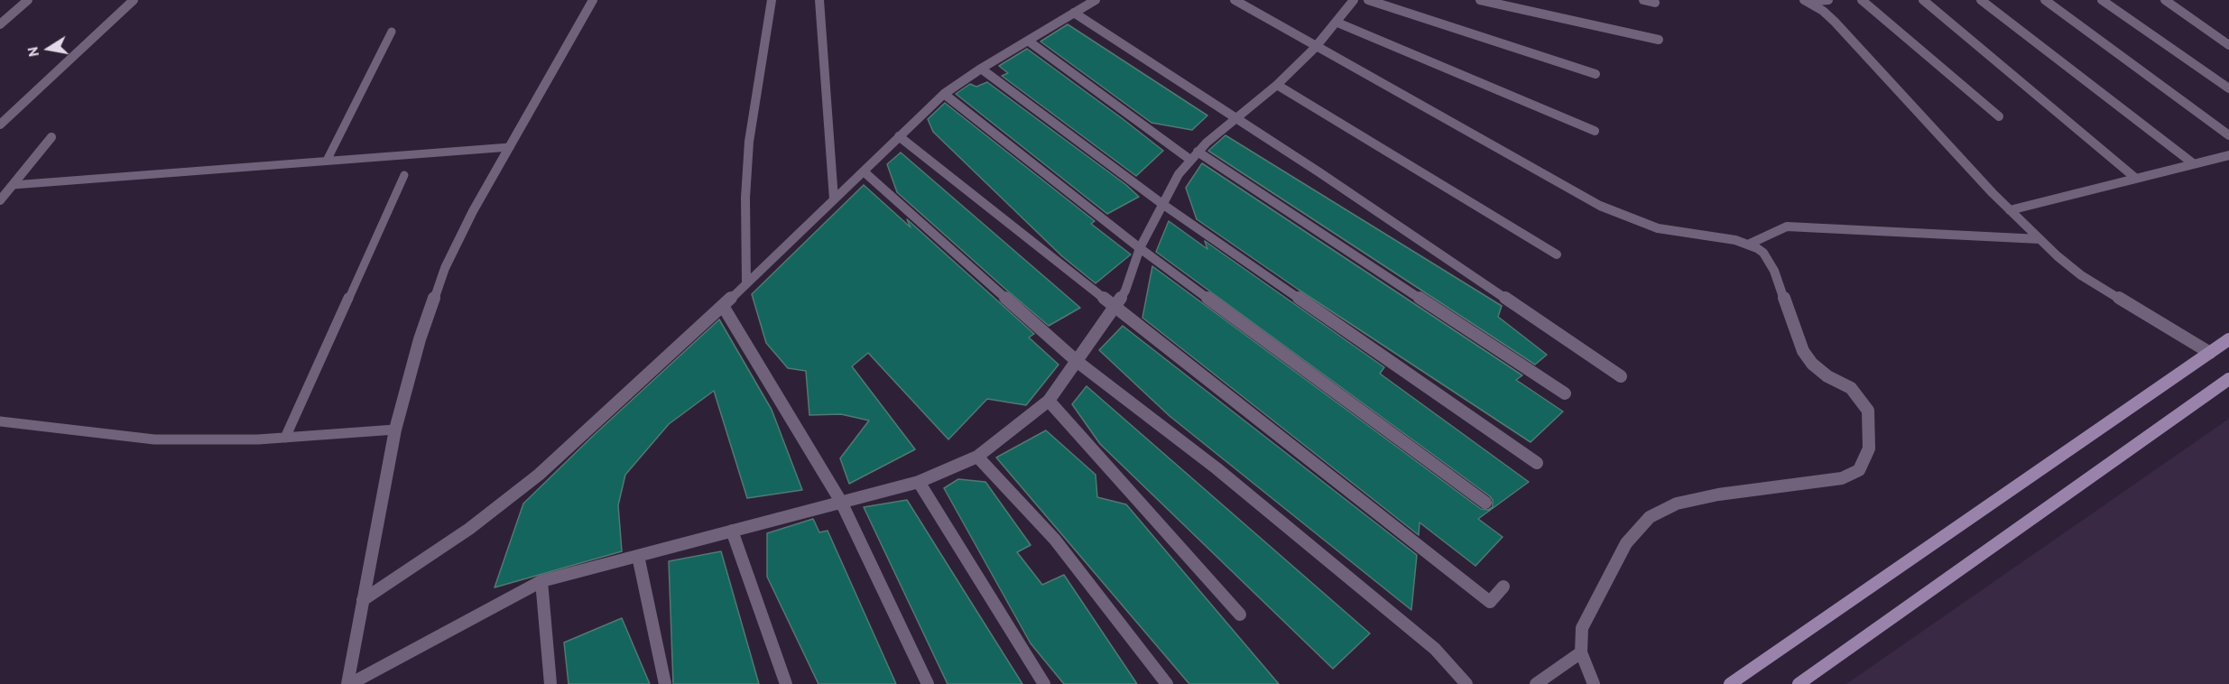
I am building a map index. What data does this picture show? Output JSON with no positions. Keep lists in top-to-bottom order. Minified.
{"north":"left"}
